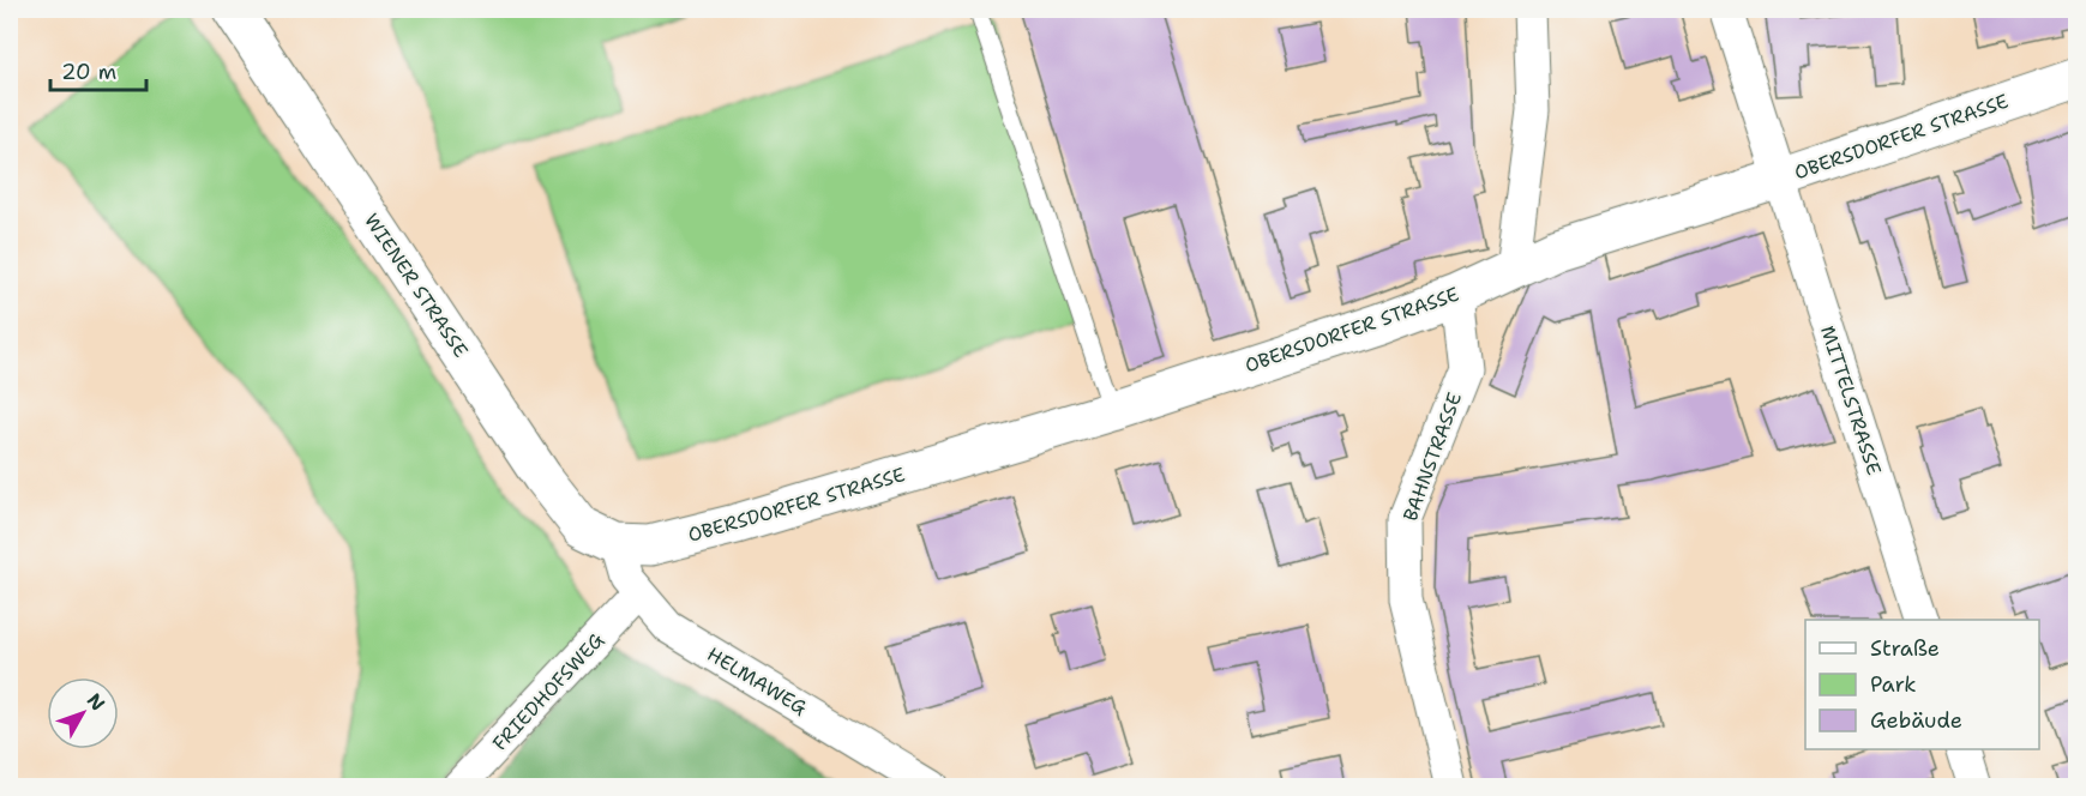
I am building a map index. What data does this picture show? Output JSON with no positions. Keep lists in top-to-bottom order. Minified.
{"streets":{"street":["OBERSDORFER STRASSE","WIENER STRASSE","MITTELSTRASSE","BAHNSTRASSE","HELMAWEG","FRIEDHOFSWEG"]},"crossings":[["OBERSDORFER STRASSE","WIENER STRASSE"],["OBERSDORFER STRASSE","MITTELSTRASSE"],["OBERSDORFER STRASSE","BAHNSTRASSE"],["OBERSDORFER STRASSE","HELMAWEG"],["WIENER STRASSE","HELMAWEG"],["HELMAWEG","FRIEDHOFSWEG"]],"legend":["Straße","Park","Gebäude"],"scale_bar":"20 m","north":"top right"}
